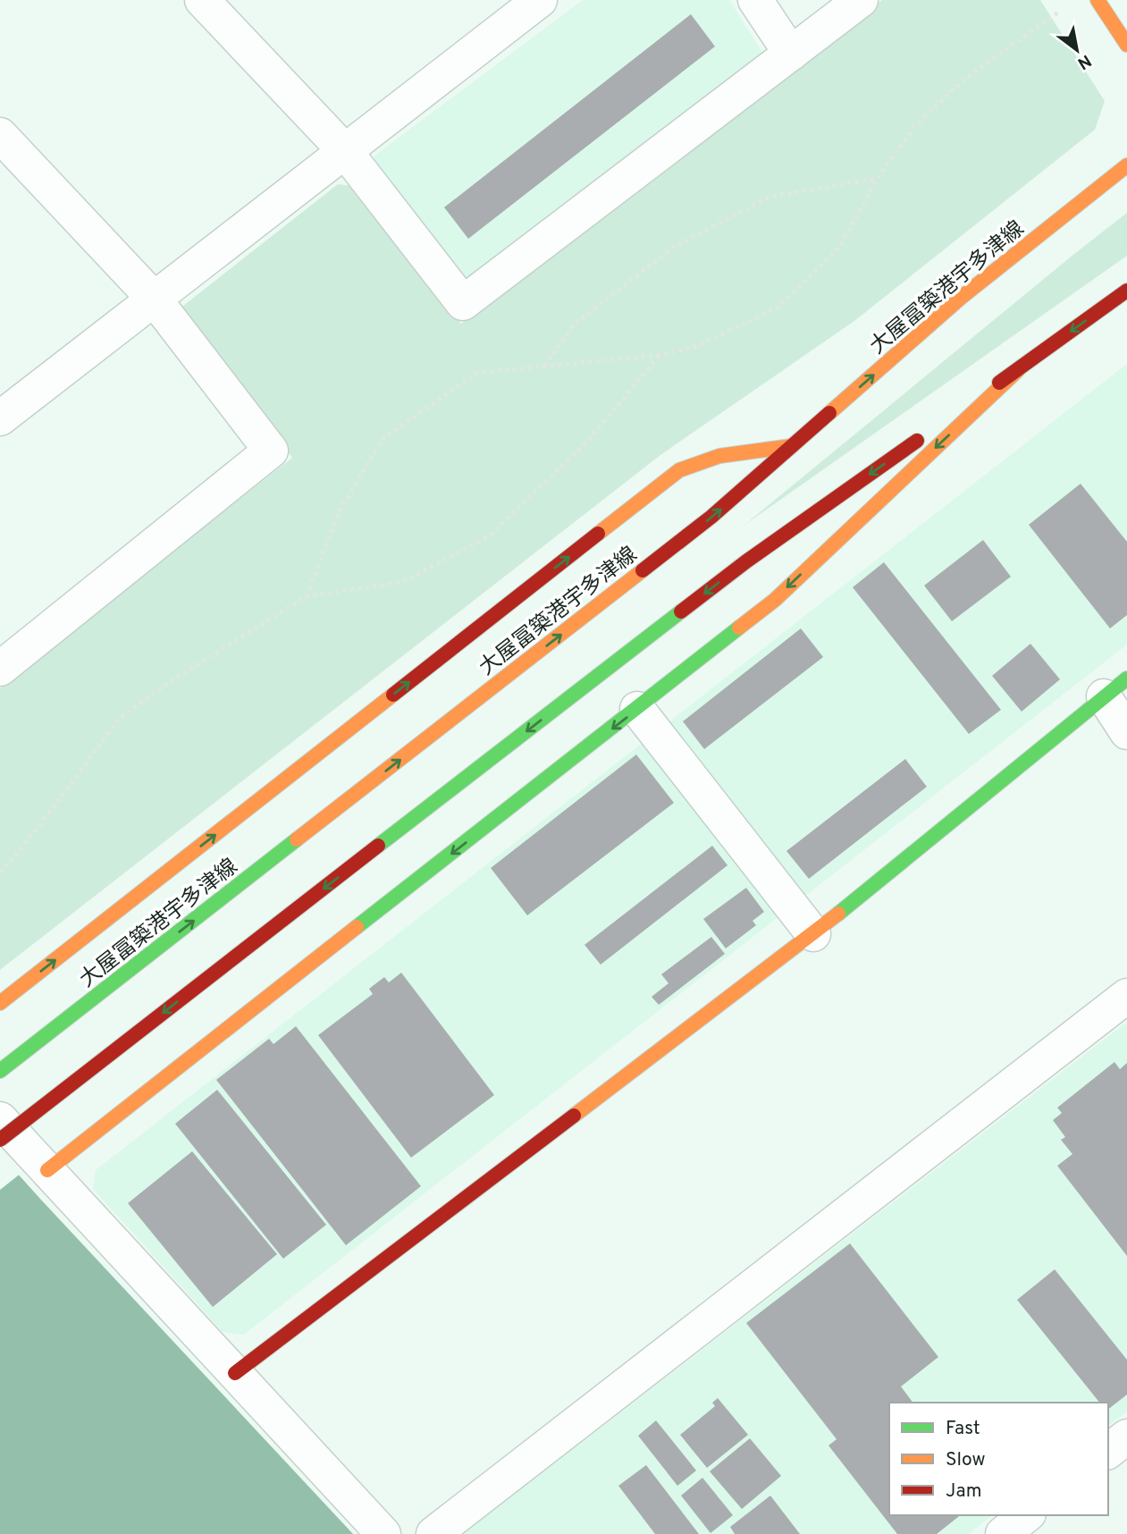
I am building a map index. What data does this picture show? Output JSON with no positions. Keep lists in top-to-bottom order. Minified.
{"streets":{"main road":["大屋冨築港宇多津線"]},"legend":["Fast","Slow","Jam"],"north":"bottom right"}
